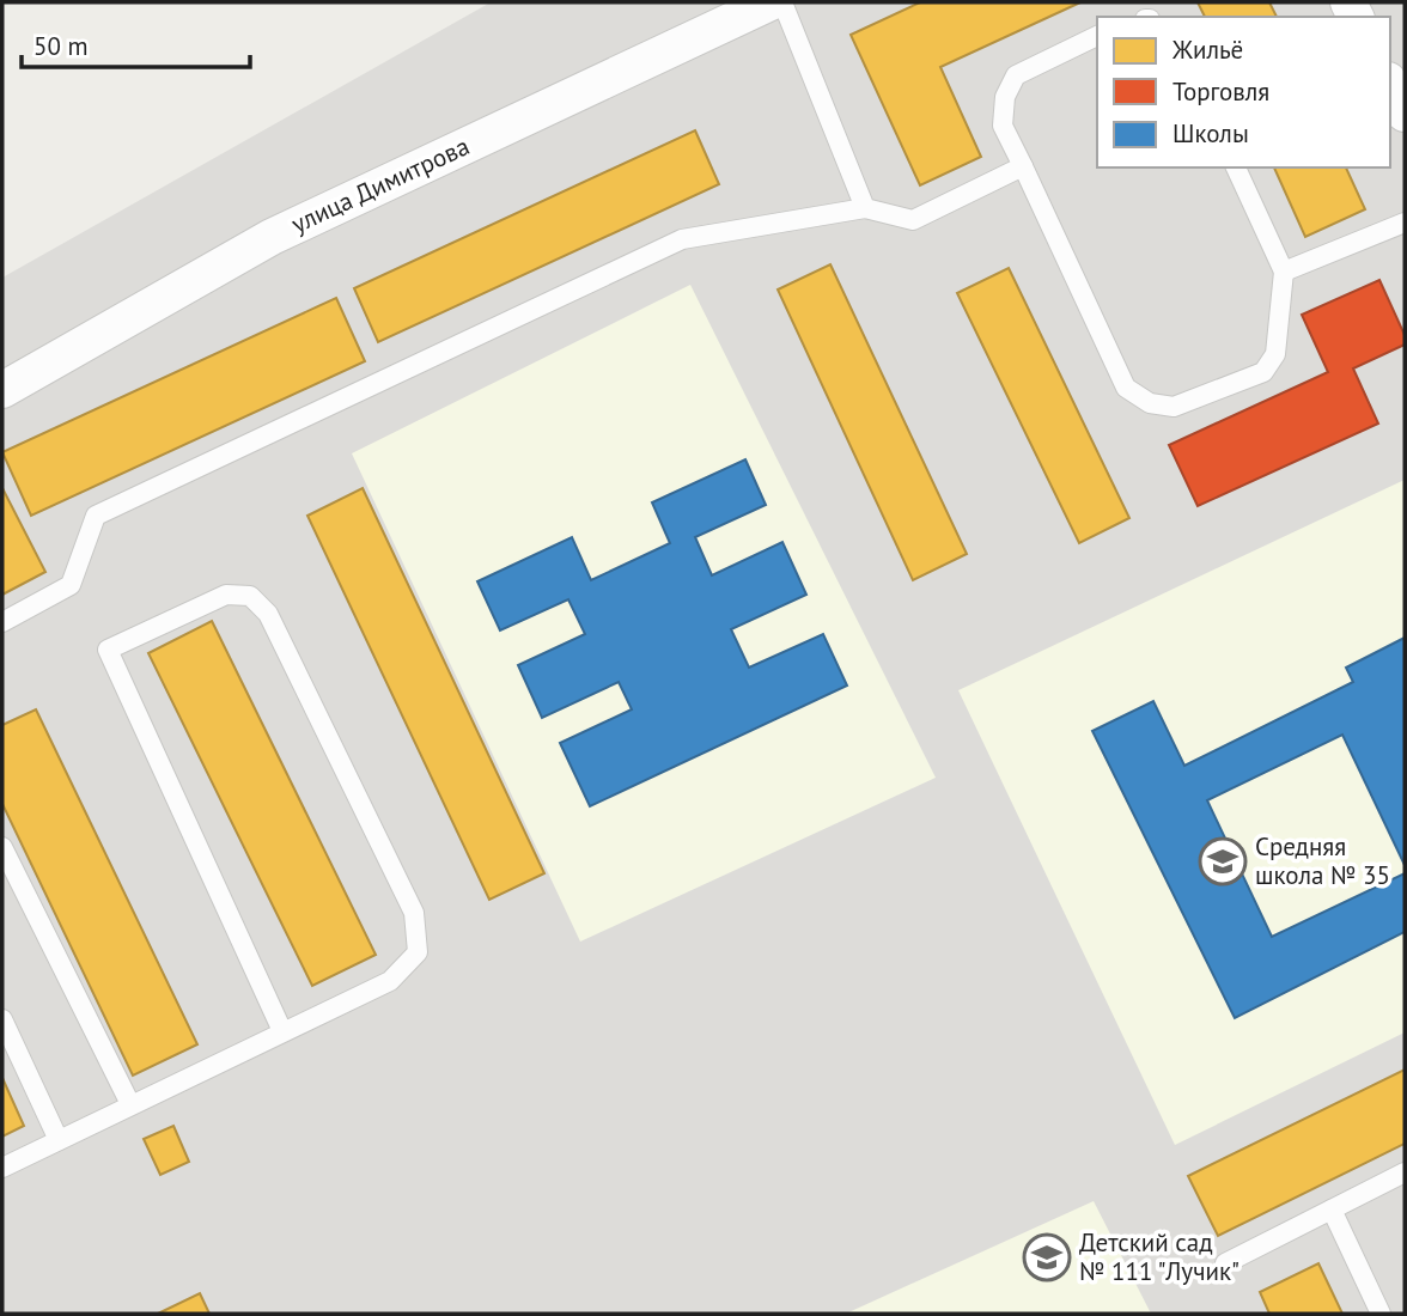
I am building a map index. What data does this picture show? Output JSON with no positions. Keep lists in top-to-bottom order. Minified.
{"streets":{"street":["улица Димитрова"]},"places":{"school or university":["Средняя школа № 35","Детский сад № 111 \"Лучик\""]},"legend":["Жильё","Торговля","Школы"],"scale_bar":"50 m"}
